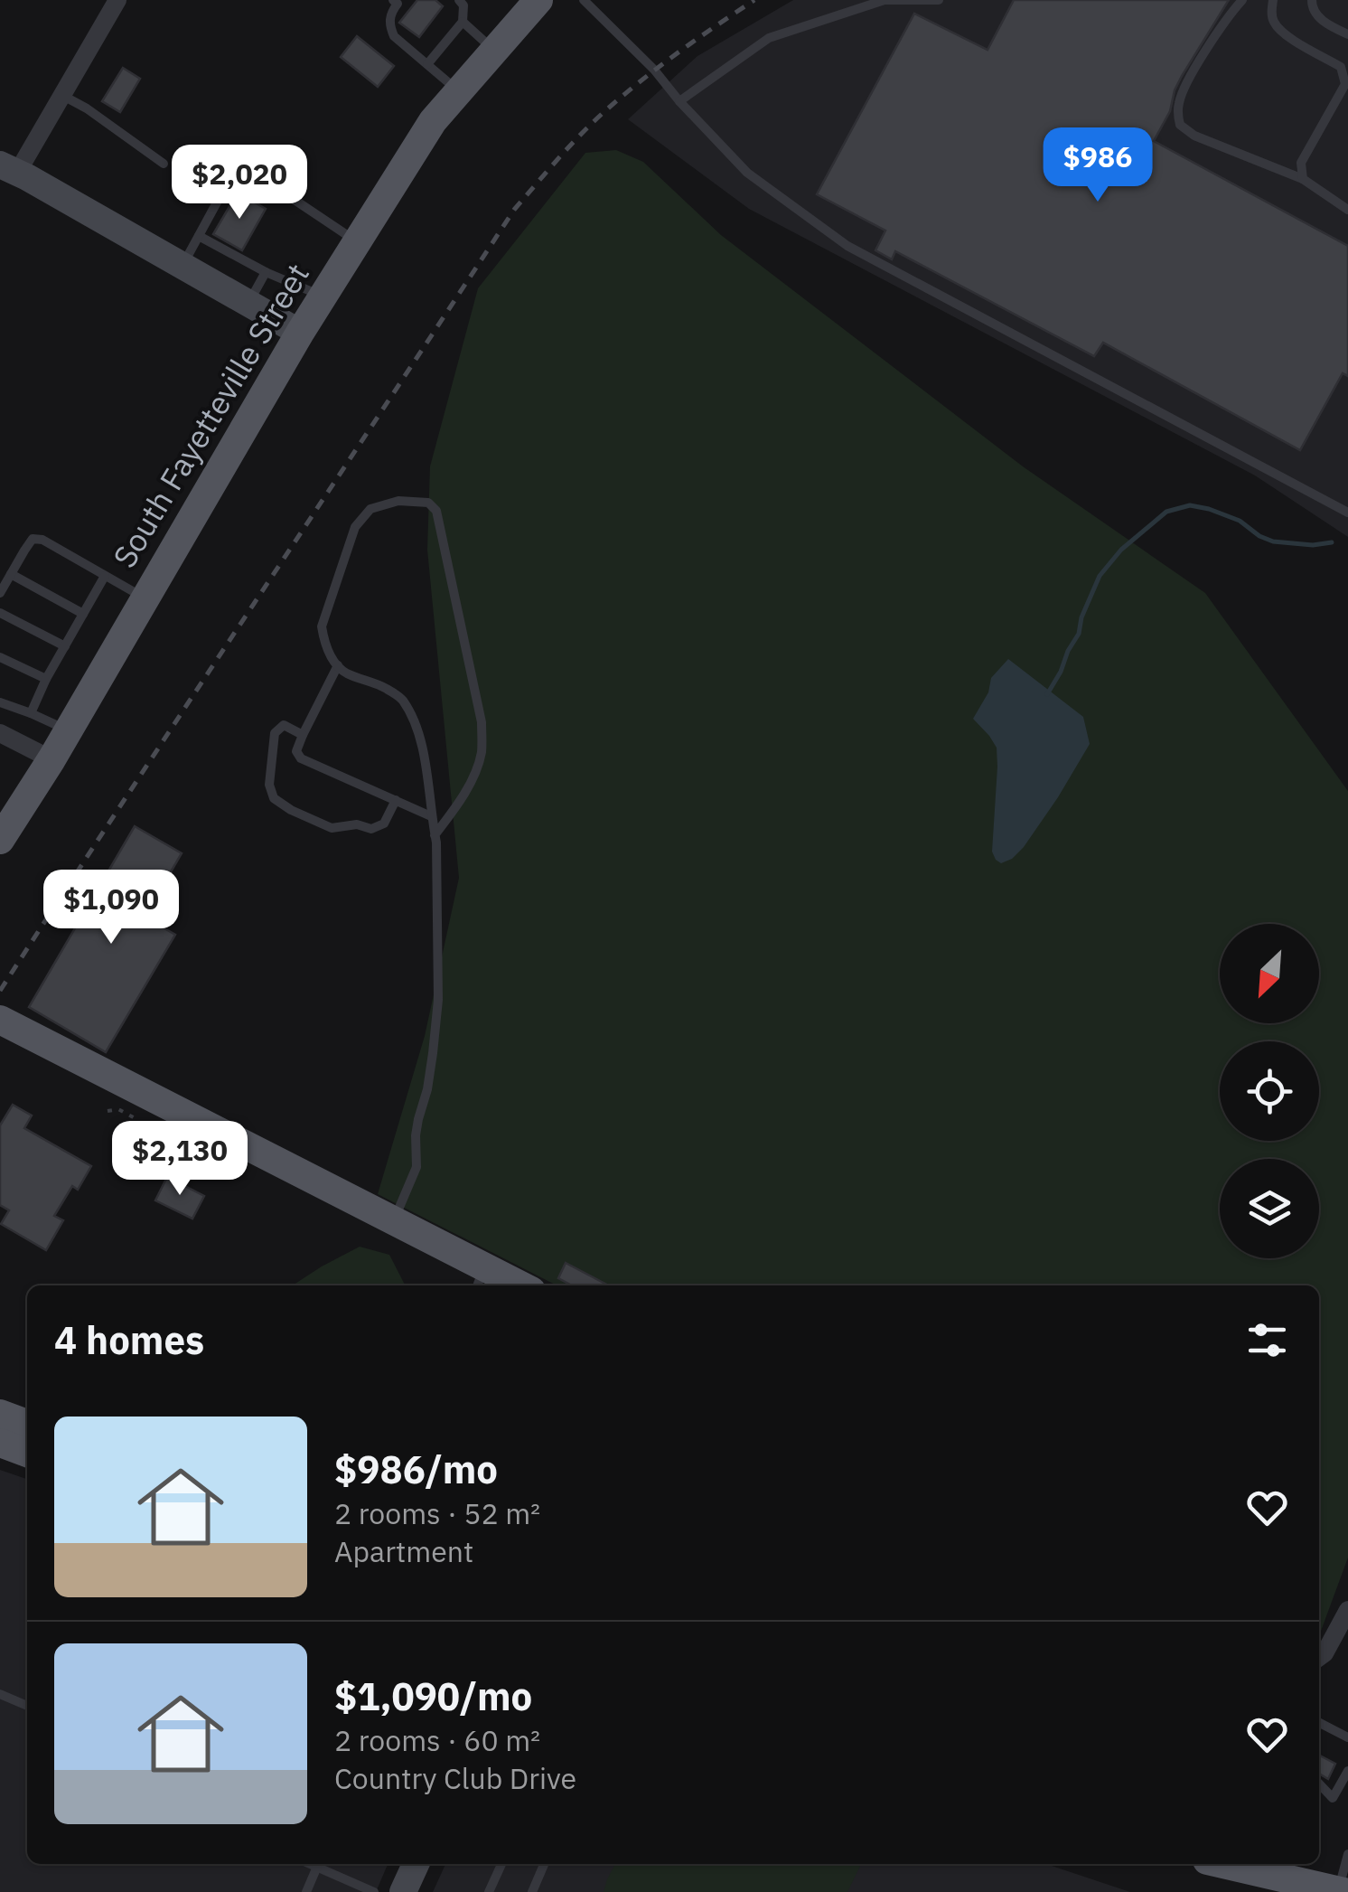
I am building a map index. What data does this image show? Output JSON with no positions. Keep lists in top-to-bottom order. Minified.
{"streets":{"main road":["South Fayetteville Street"]},"north":"bottom left","page":{"price":["$986","$2,020","$1,090","$2,130"],"heading":"4 homes","list":[{"name":"$986/mo","note":"2 rooms · 52 m² · Apartment"},{"name":"$1,090/mo","note":"2 rooms · 60 m² · Country Club Drive"}]}}
